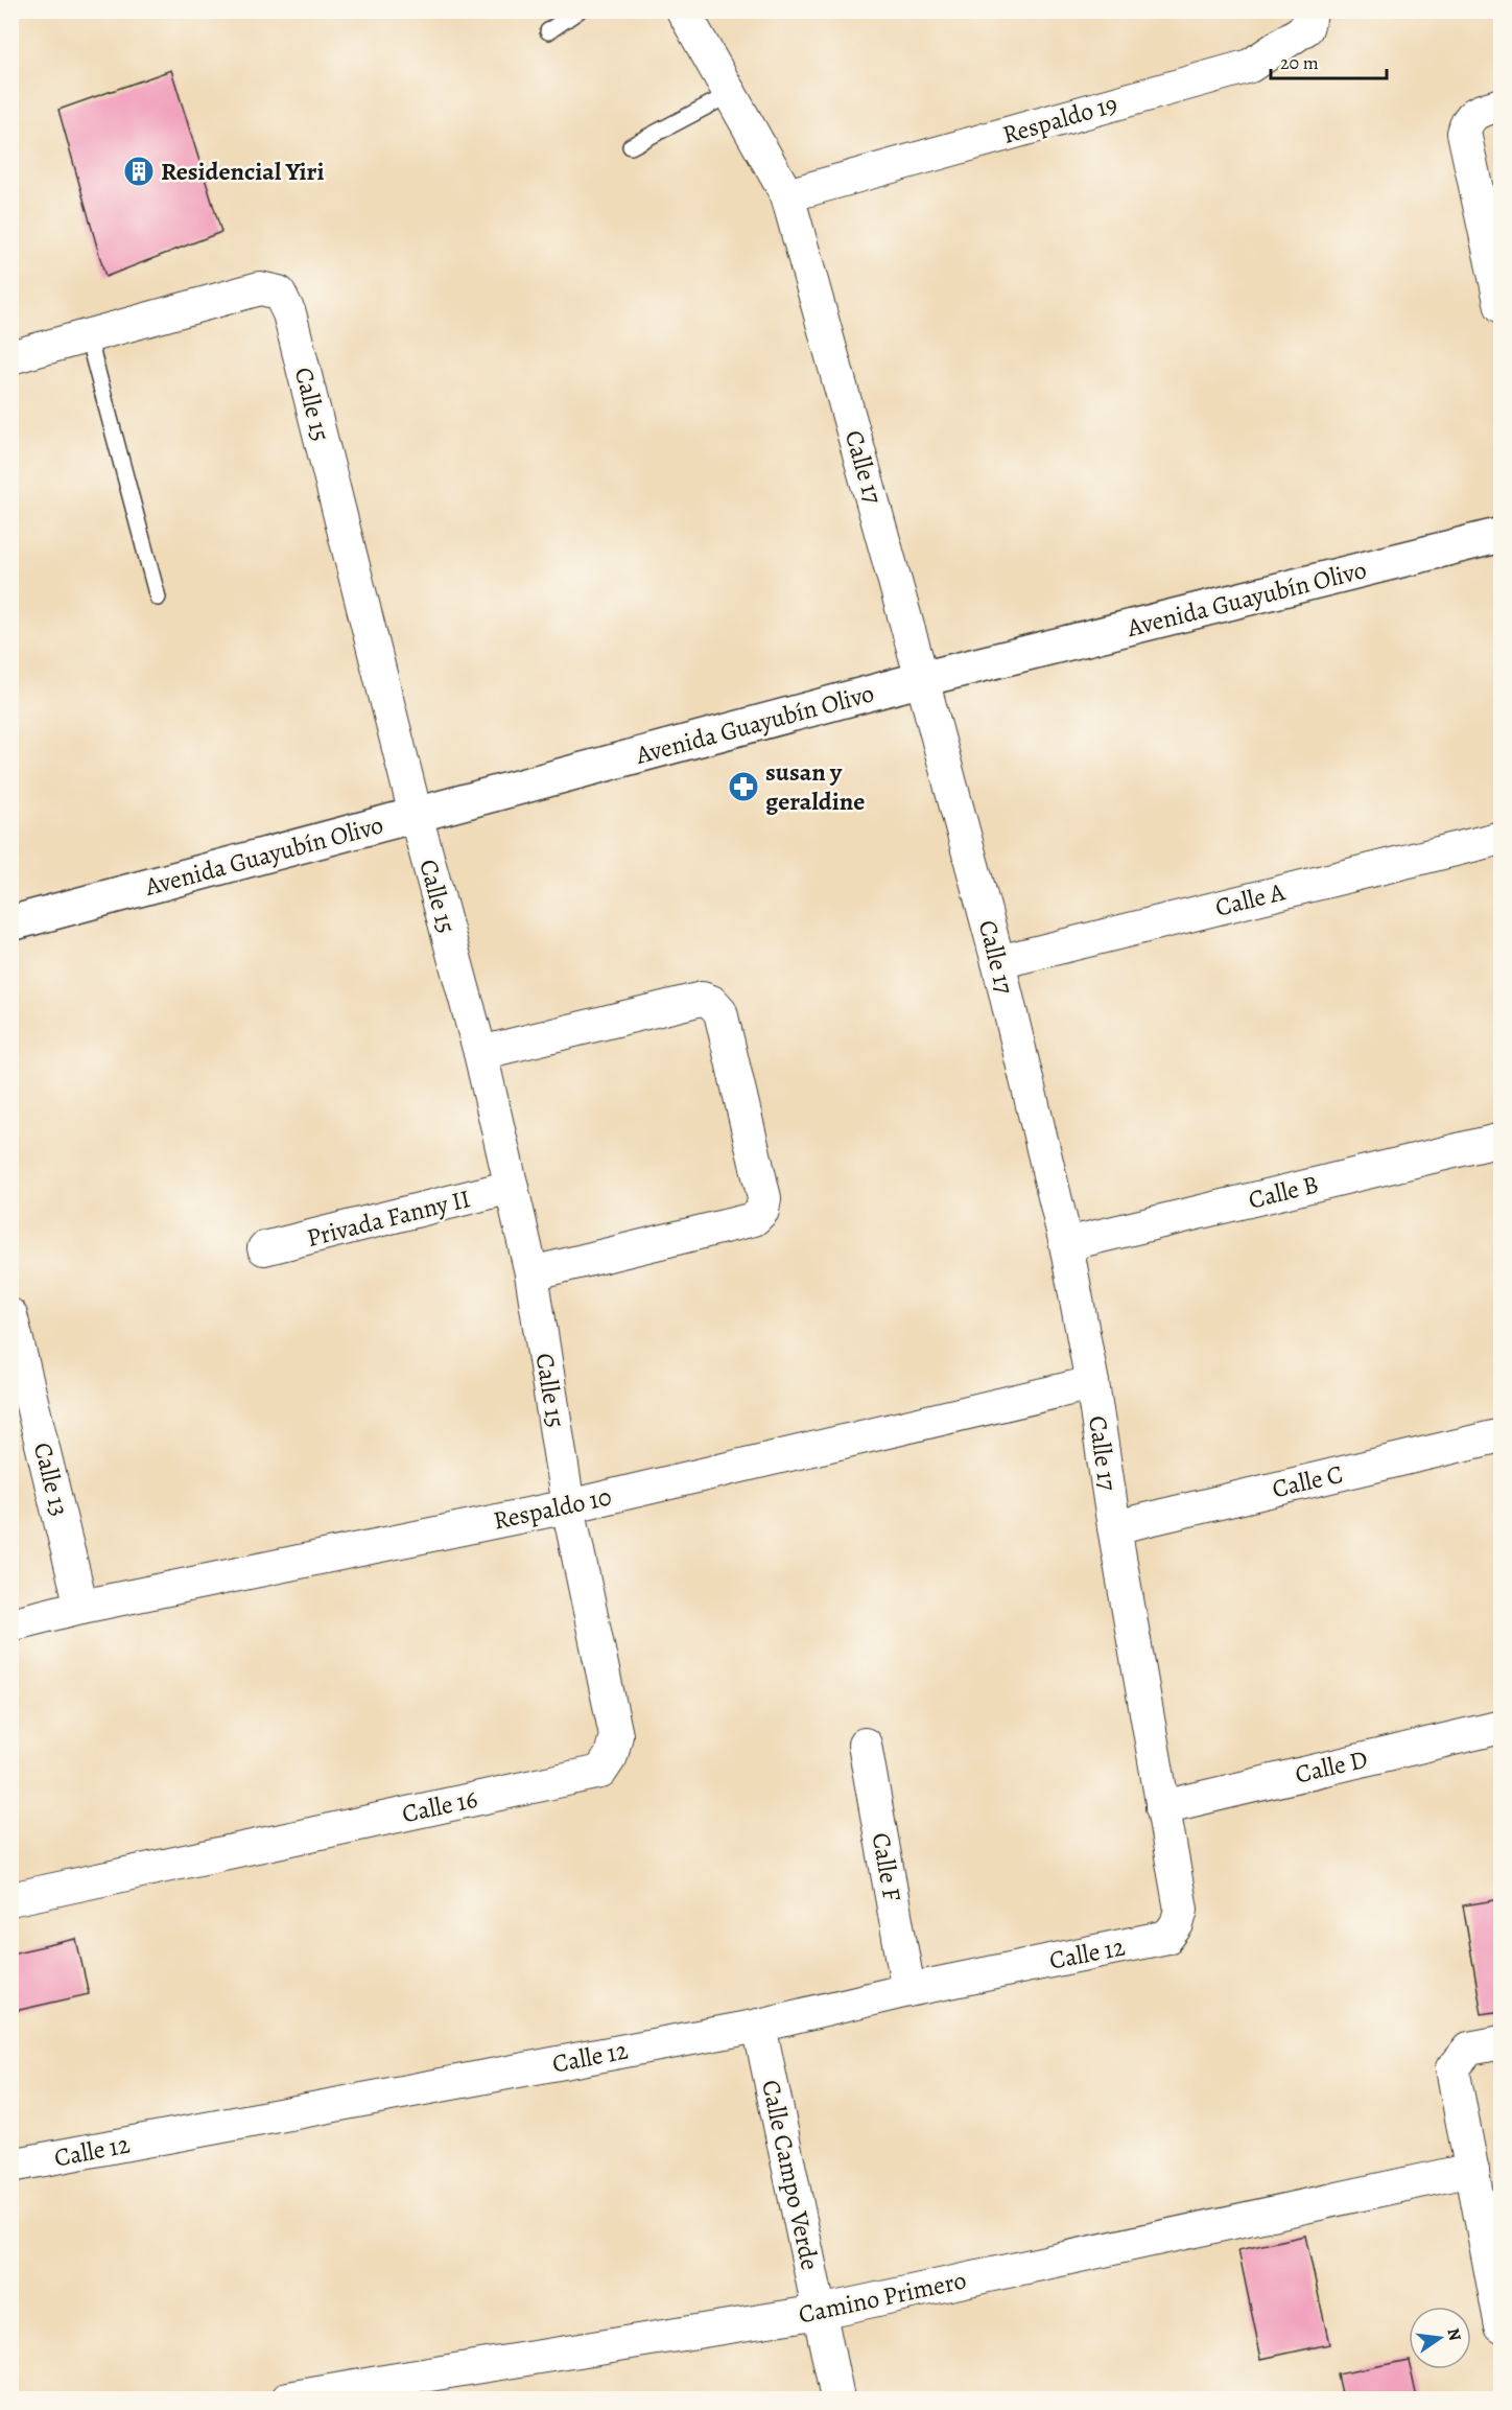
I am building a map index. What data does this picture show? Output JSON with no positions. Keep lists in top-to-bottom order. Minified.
{"streets":{"main road":["Avenida Guayubín Olivo"],"street":["Respaldo 19","Calle 15","Calle 17","Calle A","Calle B","Privada Fanny II","Calle 13","Calle C","Respaldo 10","Calle D","Calle 16","Calle F","Calle 12","Calle Campo Verde","Camino Primero"]},"crossings":[["Respaldo 19","Calle 17"],["Calle 15","Avenida Guayubín Olivo"],["Calle 15","Privada Fanny II"],["Calle 15","Respaldo 10"],["Calle 15","Calle 16"],["Calle 17","Avenida Guayubín Olivo"],["Calle 17","Calle A"],["Calle 17","Calle B"],["Calle 17","Calle C"],["Calle 17","Respaldo 10"],["Calle 17","Calle D"],["Calle 17","Calle 12"],["Calle 13","Respaldo 10"],["Respaldo 10","Calle 16"],["Calle F","Calle 12"],["Calle 12","Calle Campo Verde"],["Calle Campo Verde","Camino Primero"]],"places":{"building":["Residencial Yiri"],"pharmacy":["susan y geraldine"]},"scale_bar":"20 m","north":"right"}
